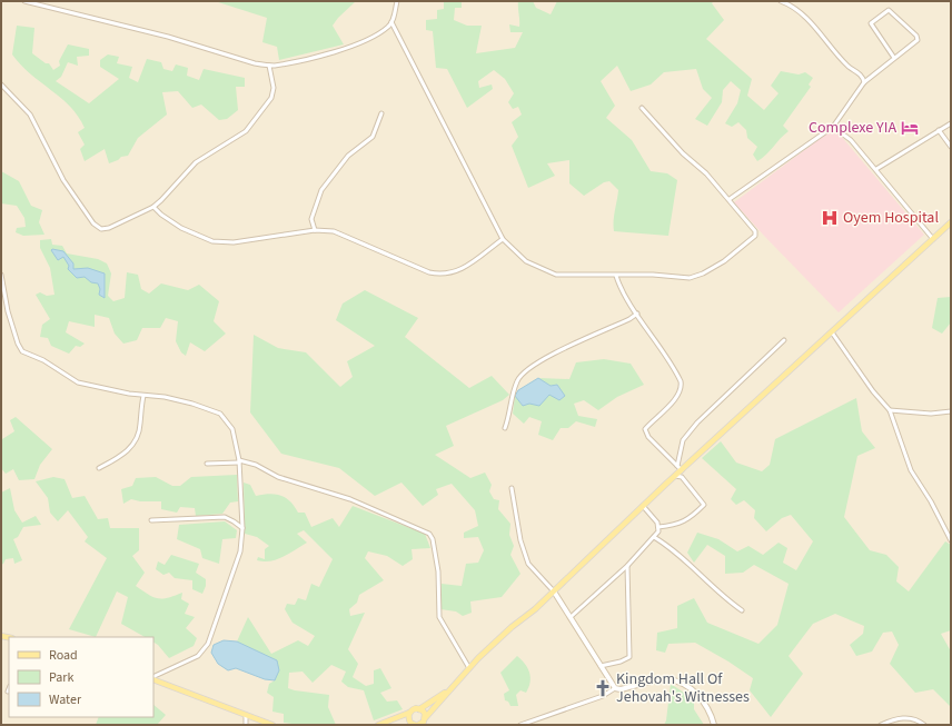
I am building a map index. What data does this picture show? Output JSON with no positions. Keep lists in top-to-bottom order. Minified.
{"places":{"hotel":["Complexe YIA"],"hospital":["Oyem Hospital"],"church":["Kingdom Hall Of Jehovah's Witnesses"]},"legend":["Road","Park","Water"]}
